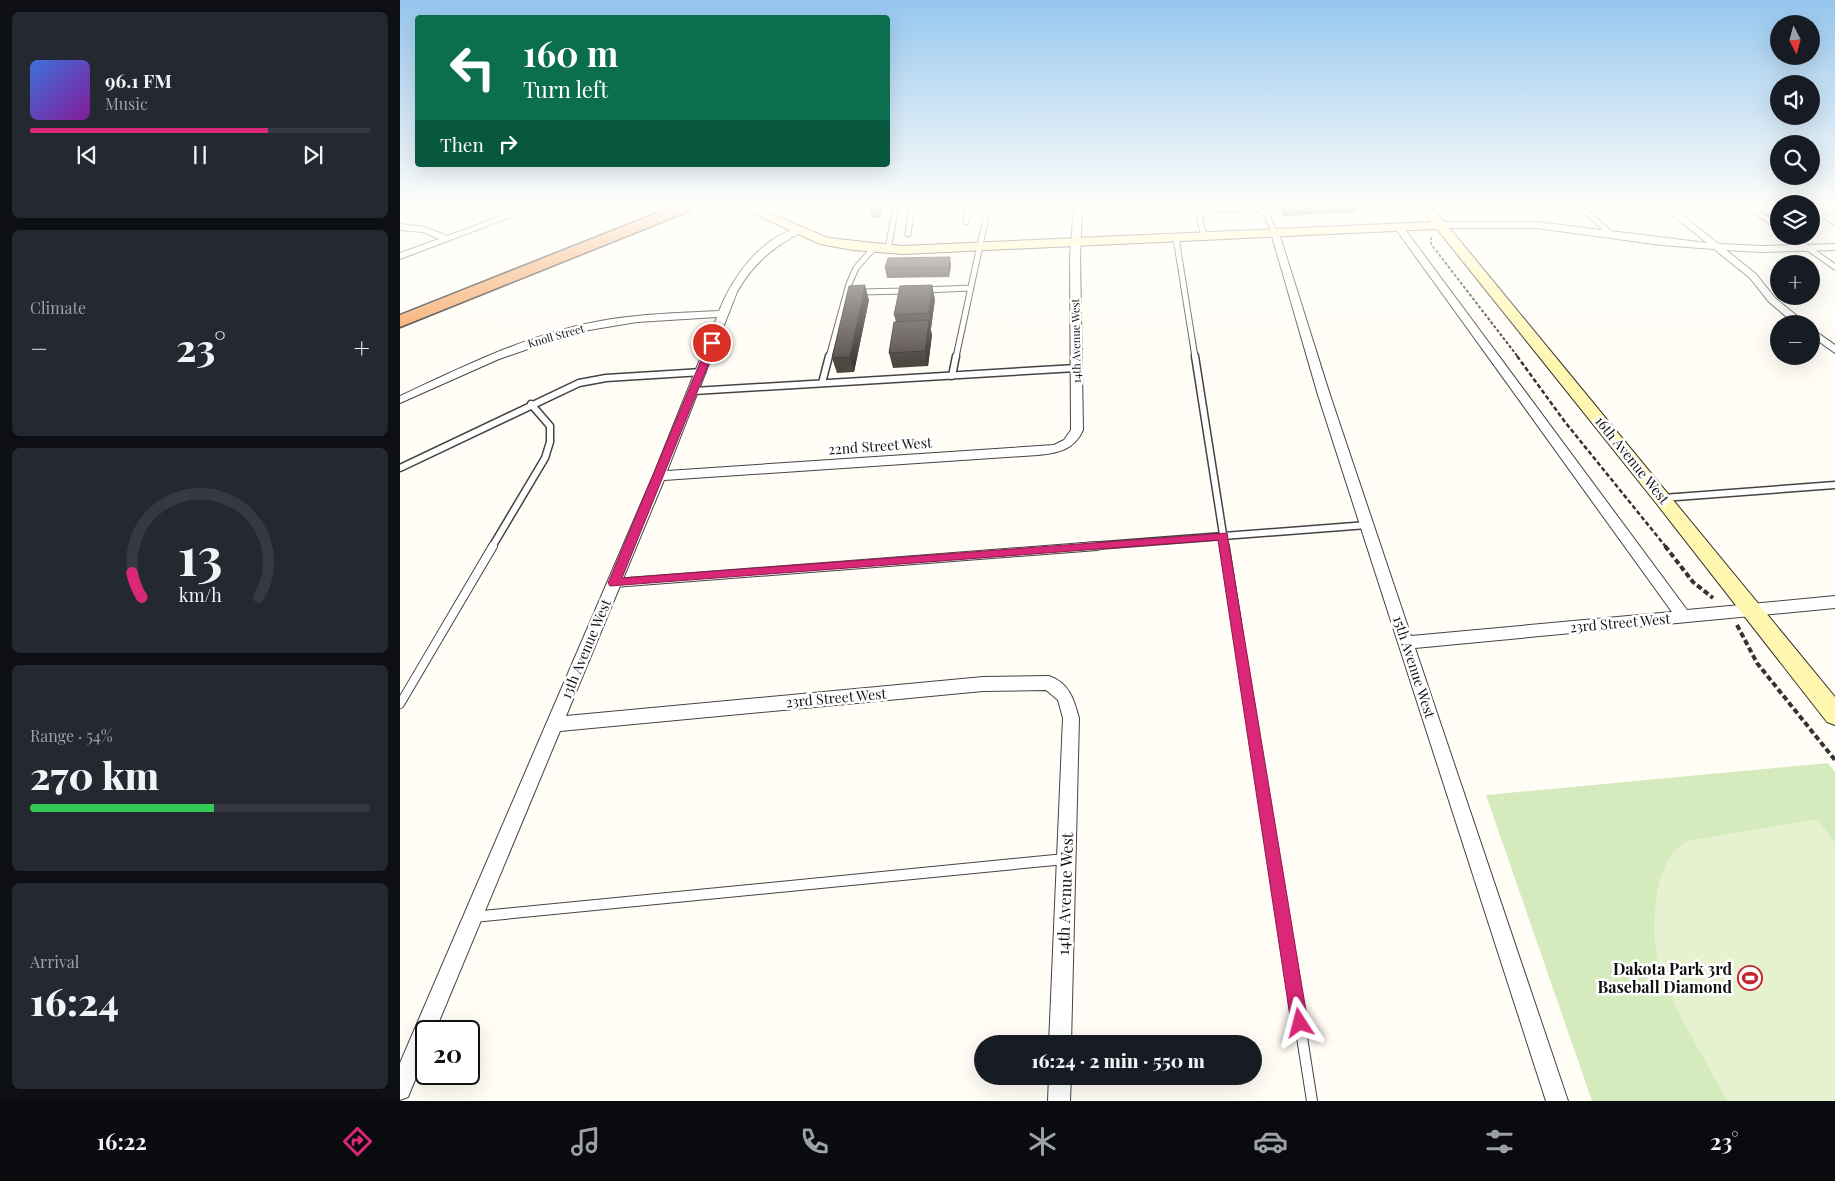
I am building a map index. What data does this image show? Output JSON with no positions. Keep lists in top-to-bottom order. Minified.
{"streets":{"street":["Knoll Street","14th Avenue West","22nd Street West","16th Avenue West","23rd Street West","13th Avenue West","15th Avenue West"]},"crossings":[["Knoll Street","13th Avenue West"],["14th Avenue West","22nd Street West"],["14th Avenue West","23rd Street West"],["22nd Street West","13th Avenue West"],["16th Avenue West","23rd Street West"],["23rd Street West","13th Avenue West"],["23rd Street West","15th Avenue West"]],"places":{"sports":["Dakota Park 3rd Baseball Diamond"]},"north":"bottom","page":{"map_buttons":["+","−"],"turn":["160 m","Turn left"],"song":["96.1 FM","Music"],"then":"Then","tile":["Climate",["Range · 54%","270 km"],["Arrival","16:24"]],"heat":["−","23°","+"],"limit":"20","trip":"16:24 · 2 min · 550 m","tabs":["16:22","23°"],"gauge":["13","km/h"]}}
